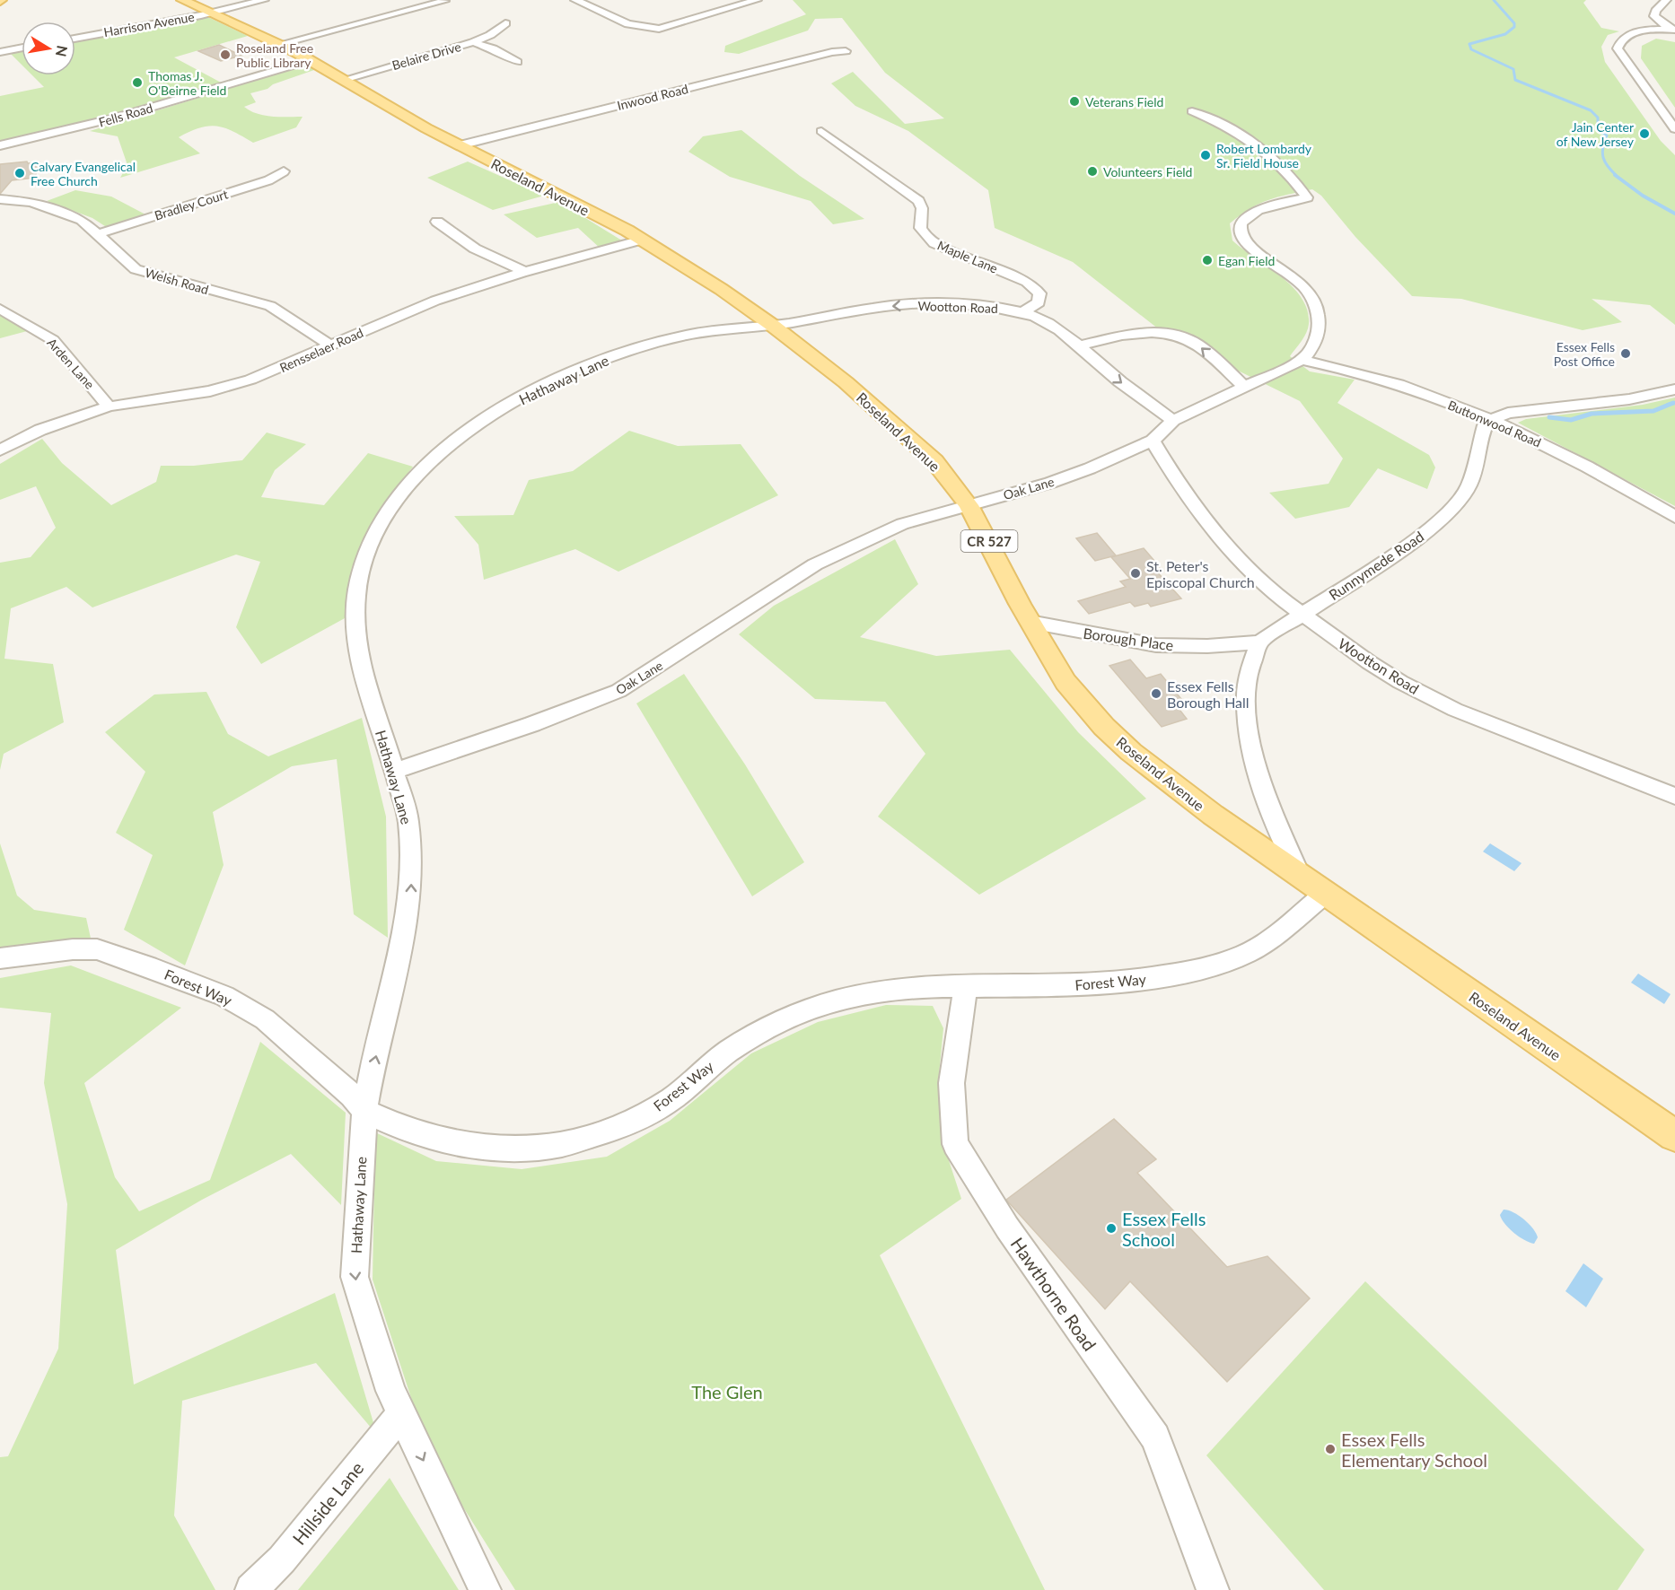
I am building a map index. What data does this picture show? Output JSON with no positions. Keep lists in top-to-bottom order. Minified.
{"streets":{"main road":["Roseland Avenue","CR 527"],"street":["Harrison Avenue","Belaire Drive","Inwood Road","Fells Road","Bradley Court","Maple Lane","Welsh Road","Wootton Road","Rensselaer Road","Arden Lane","Hathaway Lane","Buttonwood Road","Oak Lane","Runnymede Road","Borough Place","Forest Way","Hawthorne Road","Hillside Lane"]},"crossings":[["Harrison Avenue","Roseland Avenue"],["Belaire Drive","Roseland Avenue"],["Inwood Road","Roseland Avenue"],["Fells Road","Roseland Avenue"],["Roseland Avenue","Wootton Road"],["Roseland Avenue","Rensselaer Road"],["Roseland Avenue","Hathaway Lane"],["Roseland Avenue","Oak Lane"],["Roseland Avenue","Borough Place"],["Roseland Avenue","Forest Way"],["Bradley Court","Welsh Road"],["Maple Lane","Wootton Road"],["Welsh Road","Rensselaer Road"],["Wootton Road","Hathaway Lane"],["Wootton Road","Oak Lane"],["Wootton Road","Runnymede Road"],["Rensselaer Road","Arden Lane"],["Hathaway Lane","Oak Lane"],["Hathaway Lane","Forest Way"],["Hathaway Lane","Hillside Lane"],["Buttonwood Road","Oak Lane"],["Buttonwood Road","Runnymede Road"],["Runnymede Road","Borough Place"],["Forest Way","Hawthorne Road"]],"parks":["The Glen"],"places":["Roseland Free Public Library","Thomas J. O'Beirne Field","Veterans Field","Jain Center of New Jersey","Robert Lombardy Sr. Field House","Volunteers Field","Calvary Evangelical Free Church","Egan Field","Essex Fells Post Office","St. Peter's Episcopal Church","Essex Fells Borough Hall","Essex Fells School","Essex Fells Elementary School"],"north":"right"}
